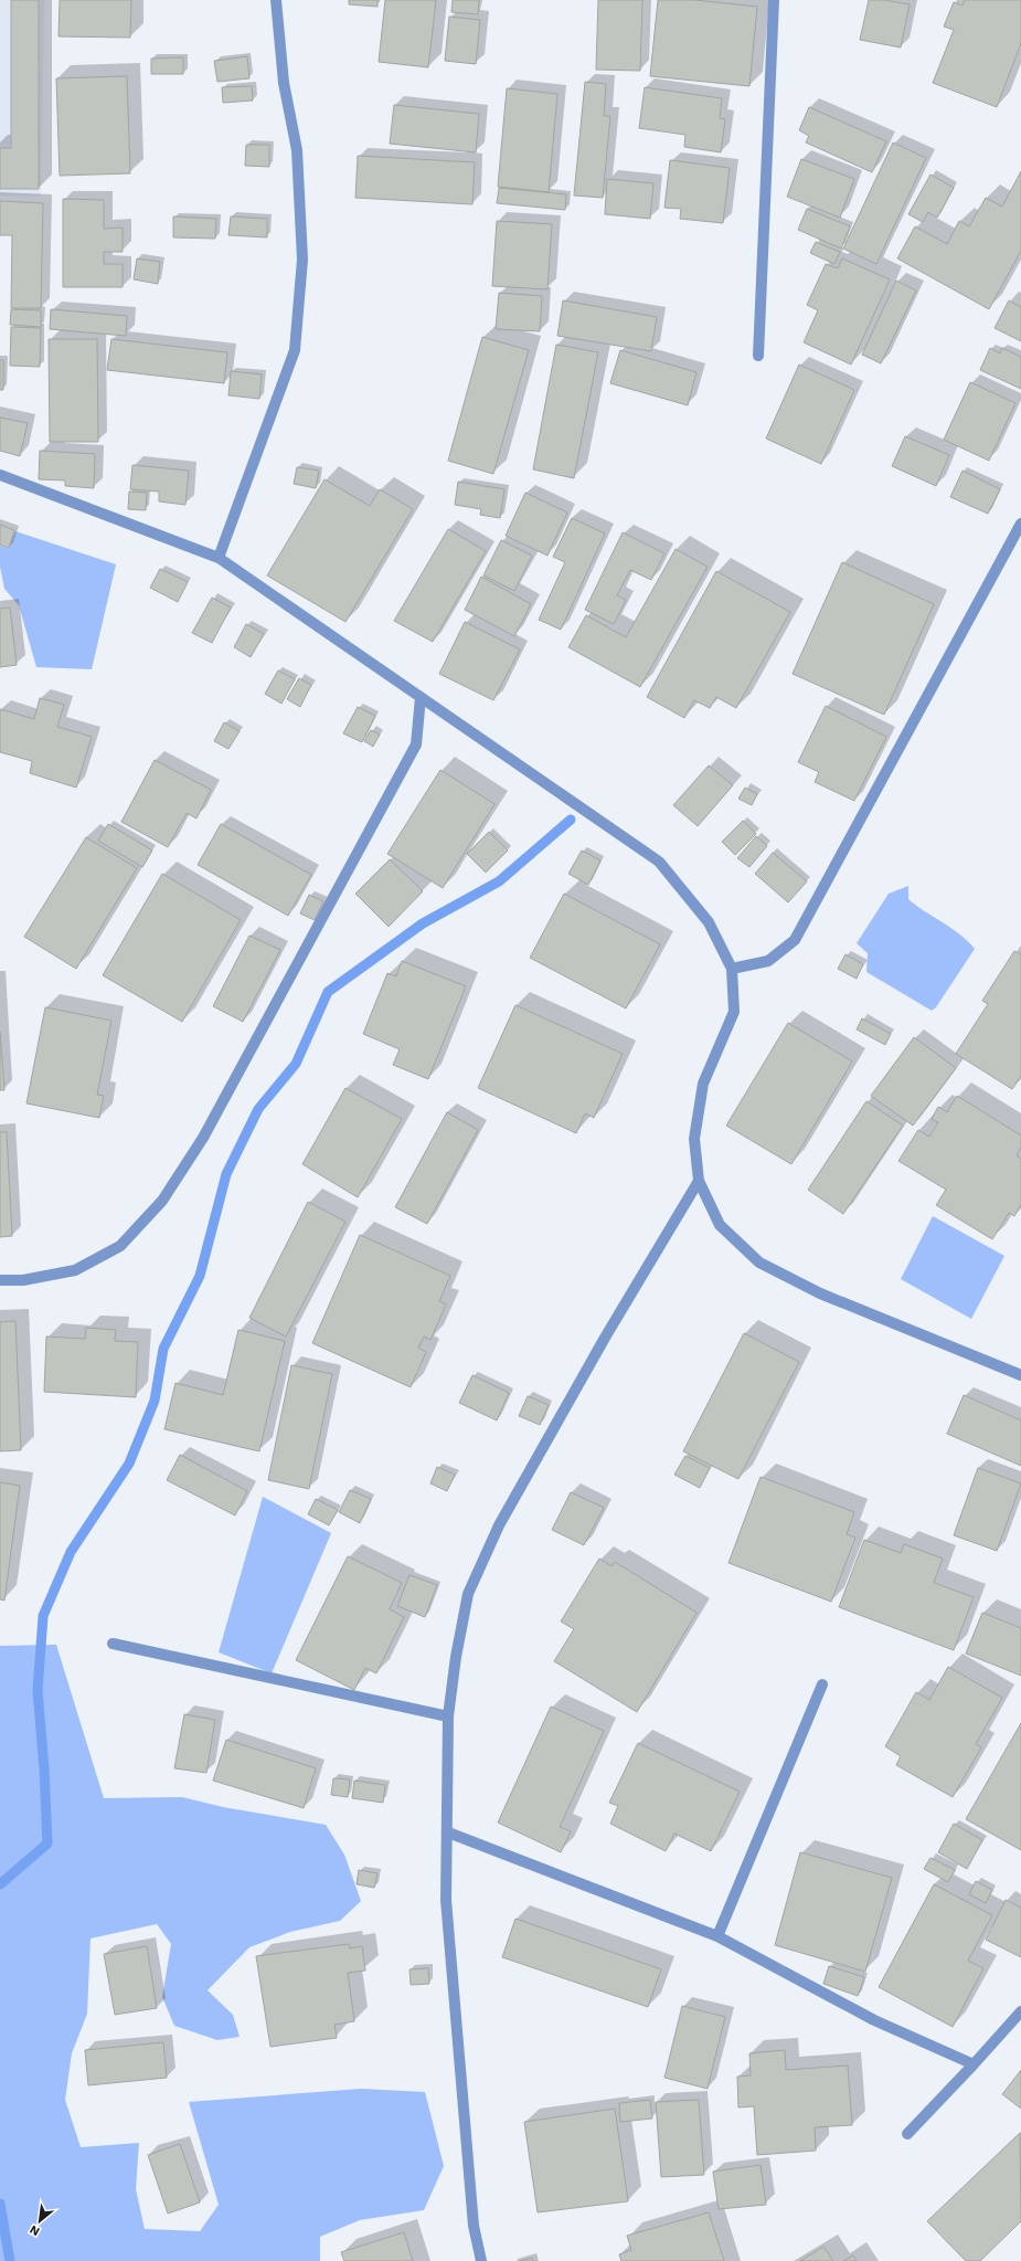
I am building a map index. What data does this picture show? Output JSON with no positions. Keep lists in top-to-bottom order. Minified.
{"north":"bottom left"}
